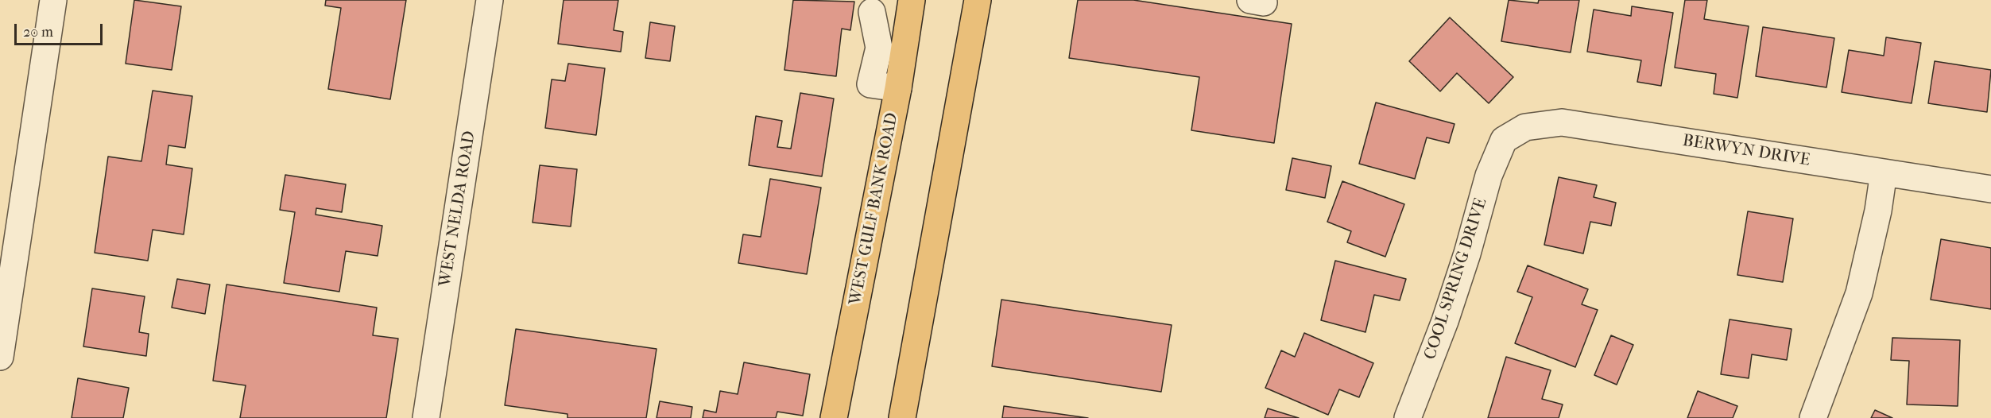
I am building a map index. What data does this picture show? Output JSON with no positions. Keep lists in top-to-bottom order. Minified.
{"streets":{"main road":["WEST GULF BANK ROAD"],"street":["BERWYN DRIVE","WEST NELDA ROAD","COOL SPRING DRIVE"]},"crossings":[["BERWYN DRIVE","COOL SPRING DRIVE"]],"scale_bar":"20 m"}
